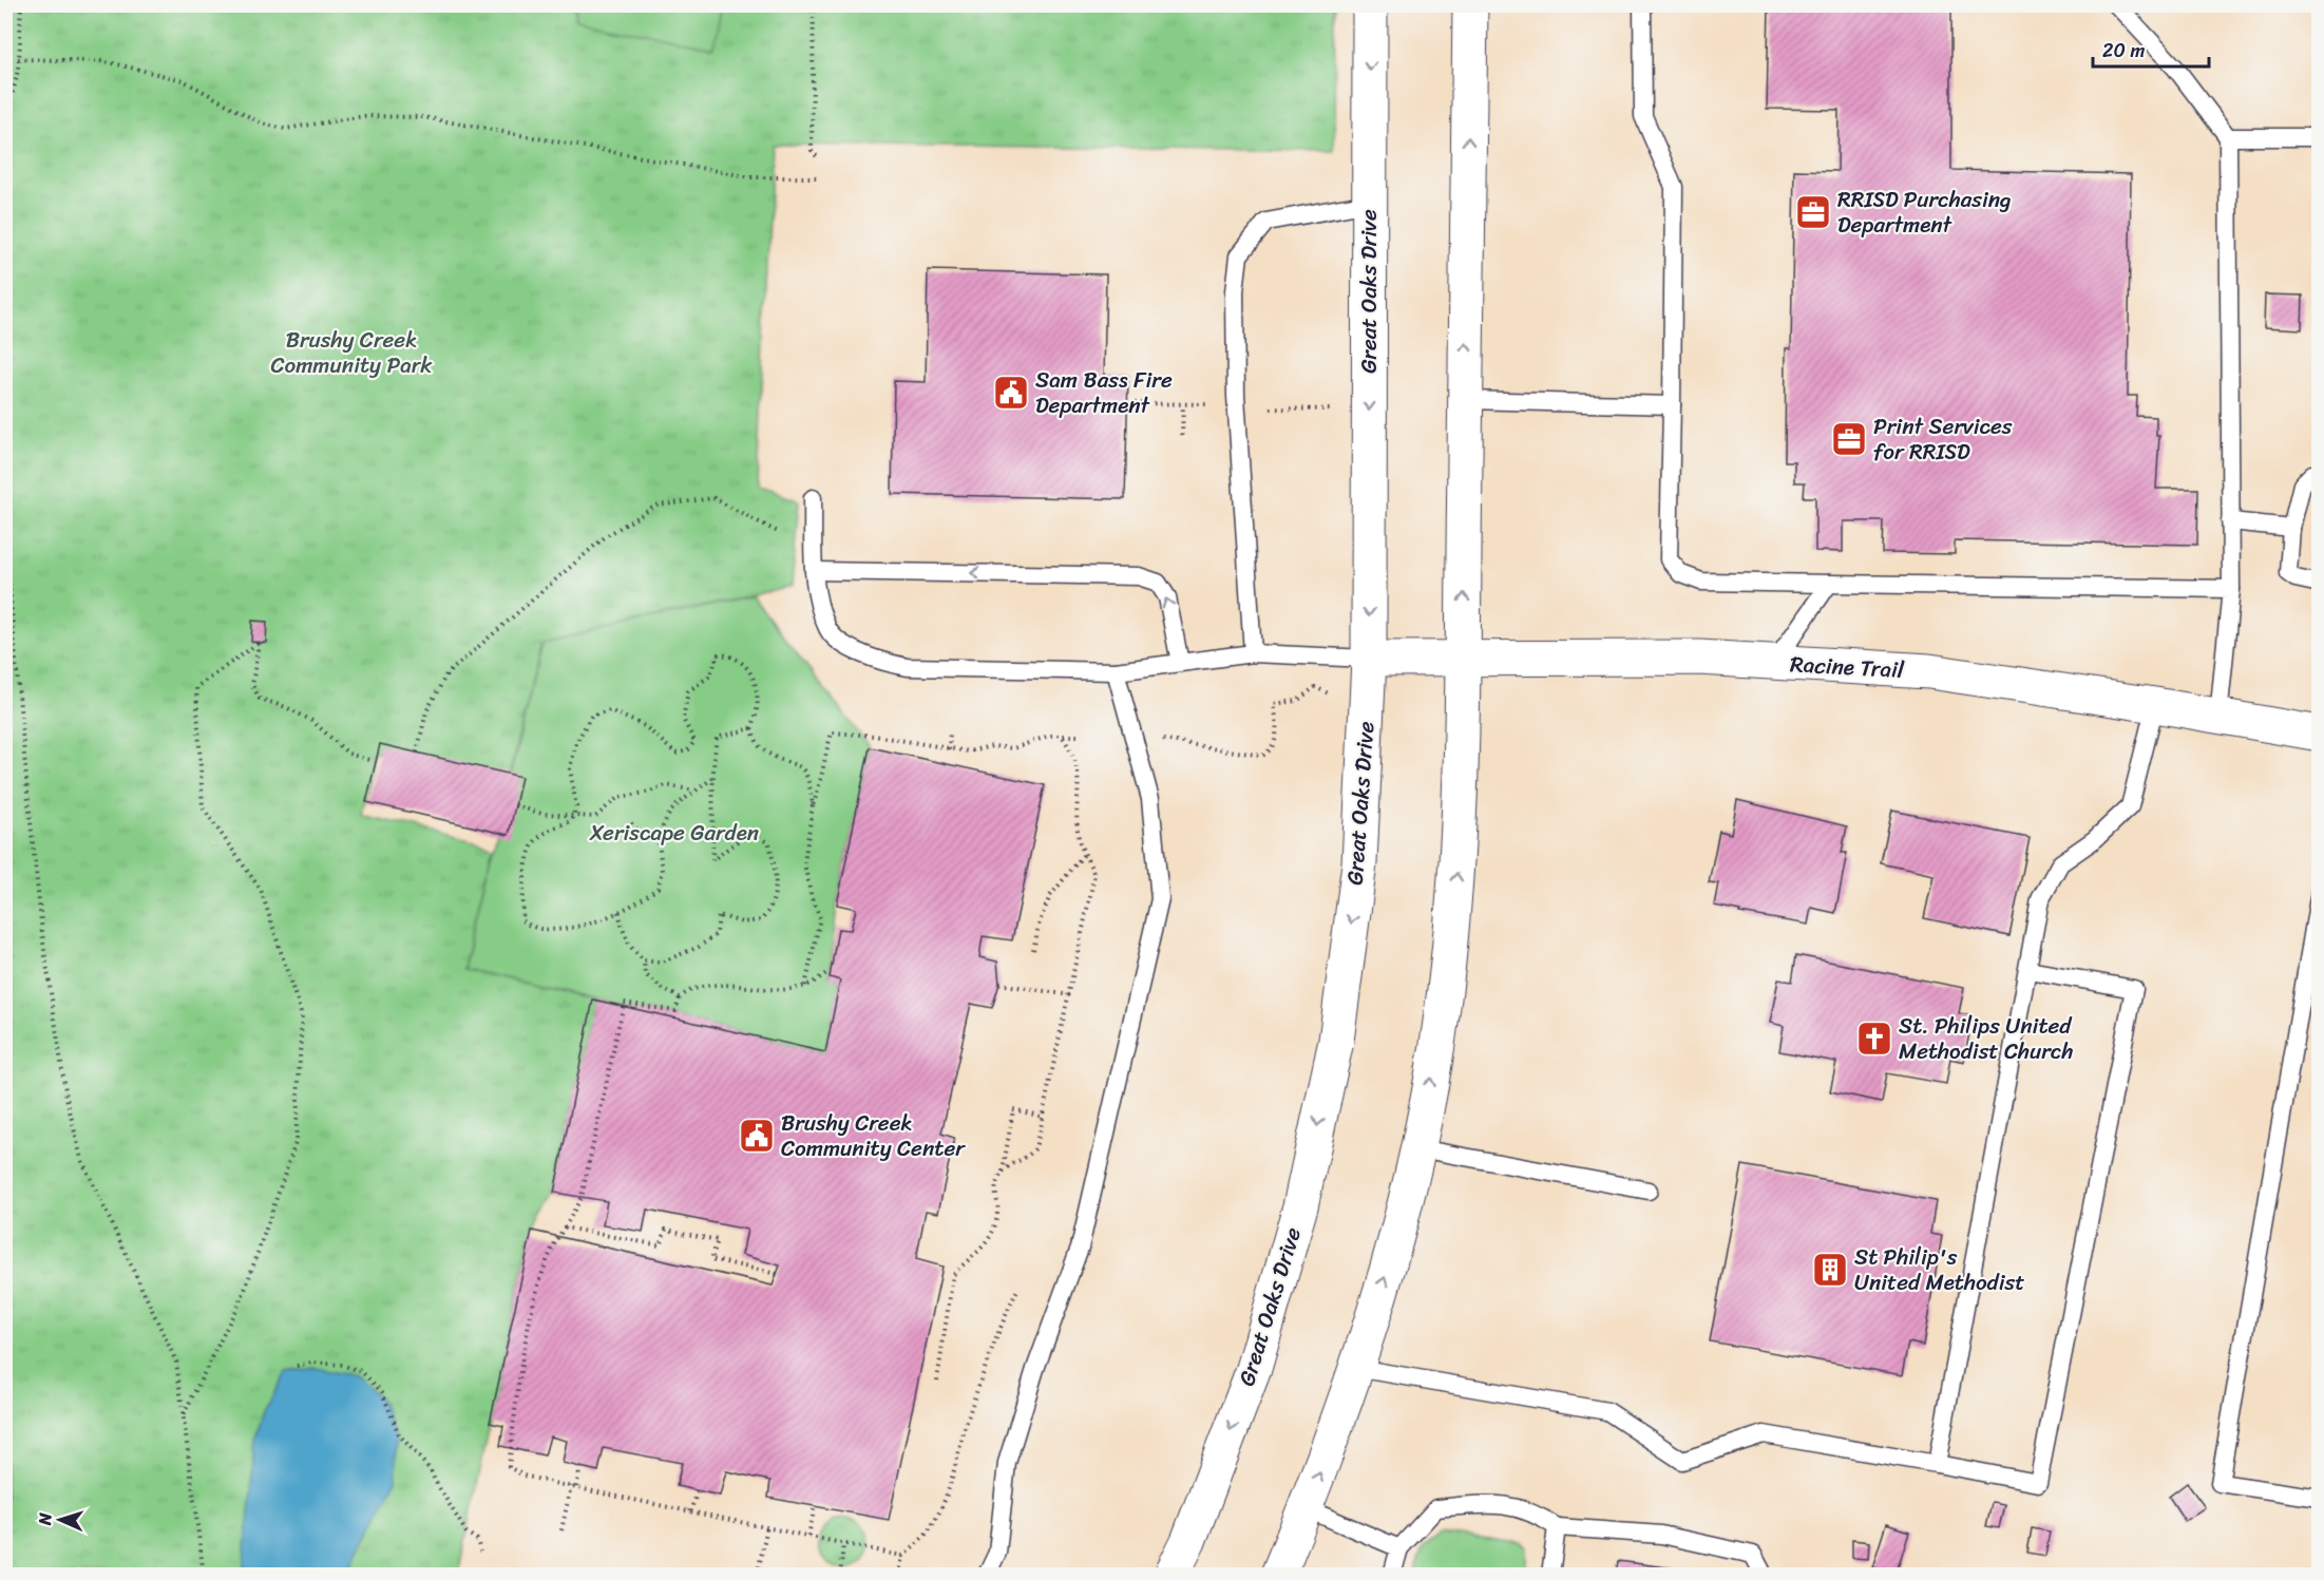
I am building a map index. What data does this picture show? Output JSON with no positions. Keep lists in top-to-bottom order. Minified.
{"streets":{"street":["Great Oaks Drive","Racine Trail"]},"crossings":[["Great Oaks Drive","Racine Trail"]],"parks":["Brushy Creek Community Park","Xeriscape Garden"],"places":{"office":["RRISD Purchasing Department","Print Services for RRISD"],"public building":["Sam Bass Fire Department","Brushy Creek Community Center"],"church":["St. Philips United Methodist Church"],"building":["St Philip's United Methodist"]},"scale_bar":"20 m","north":"left"}
